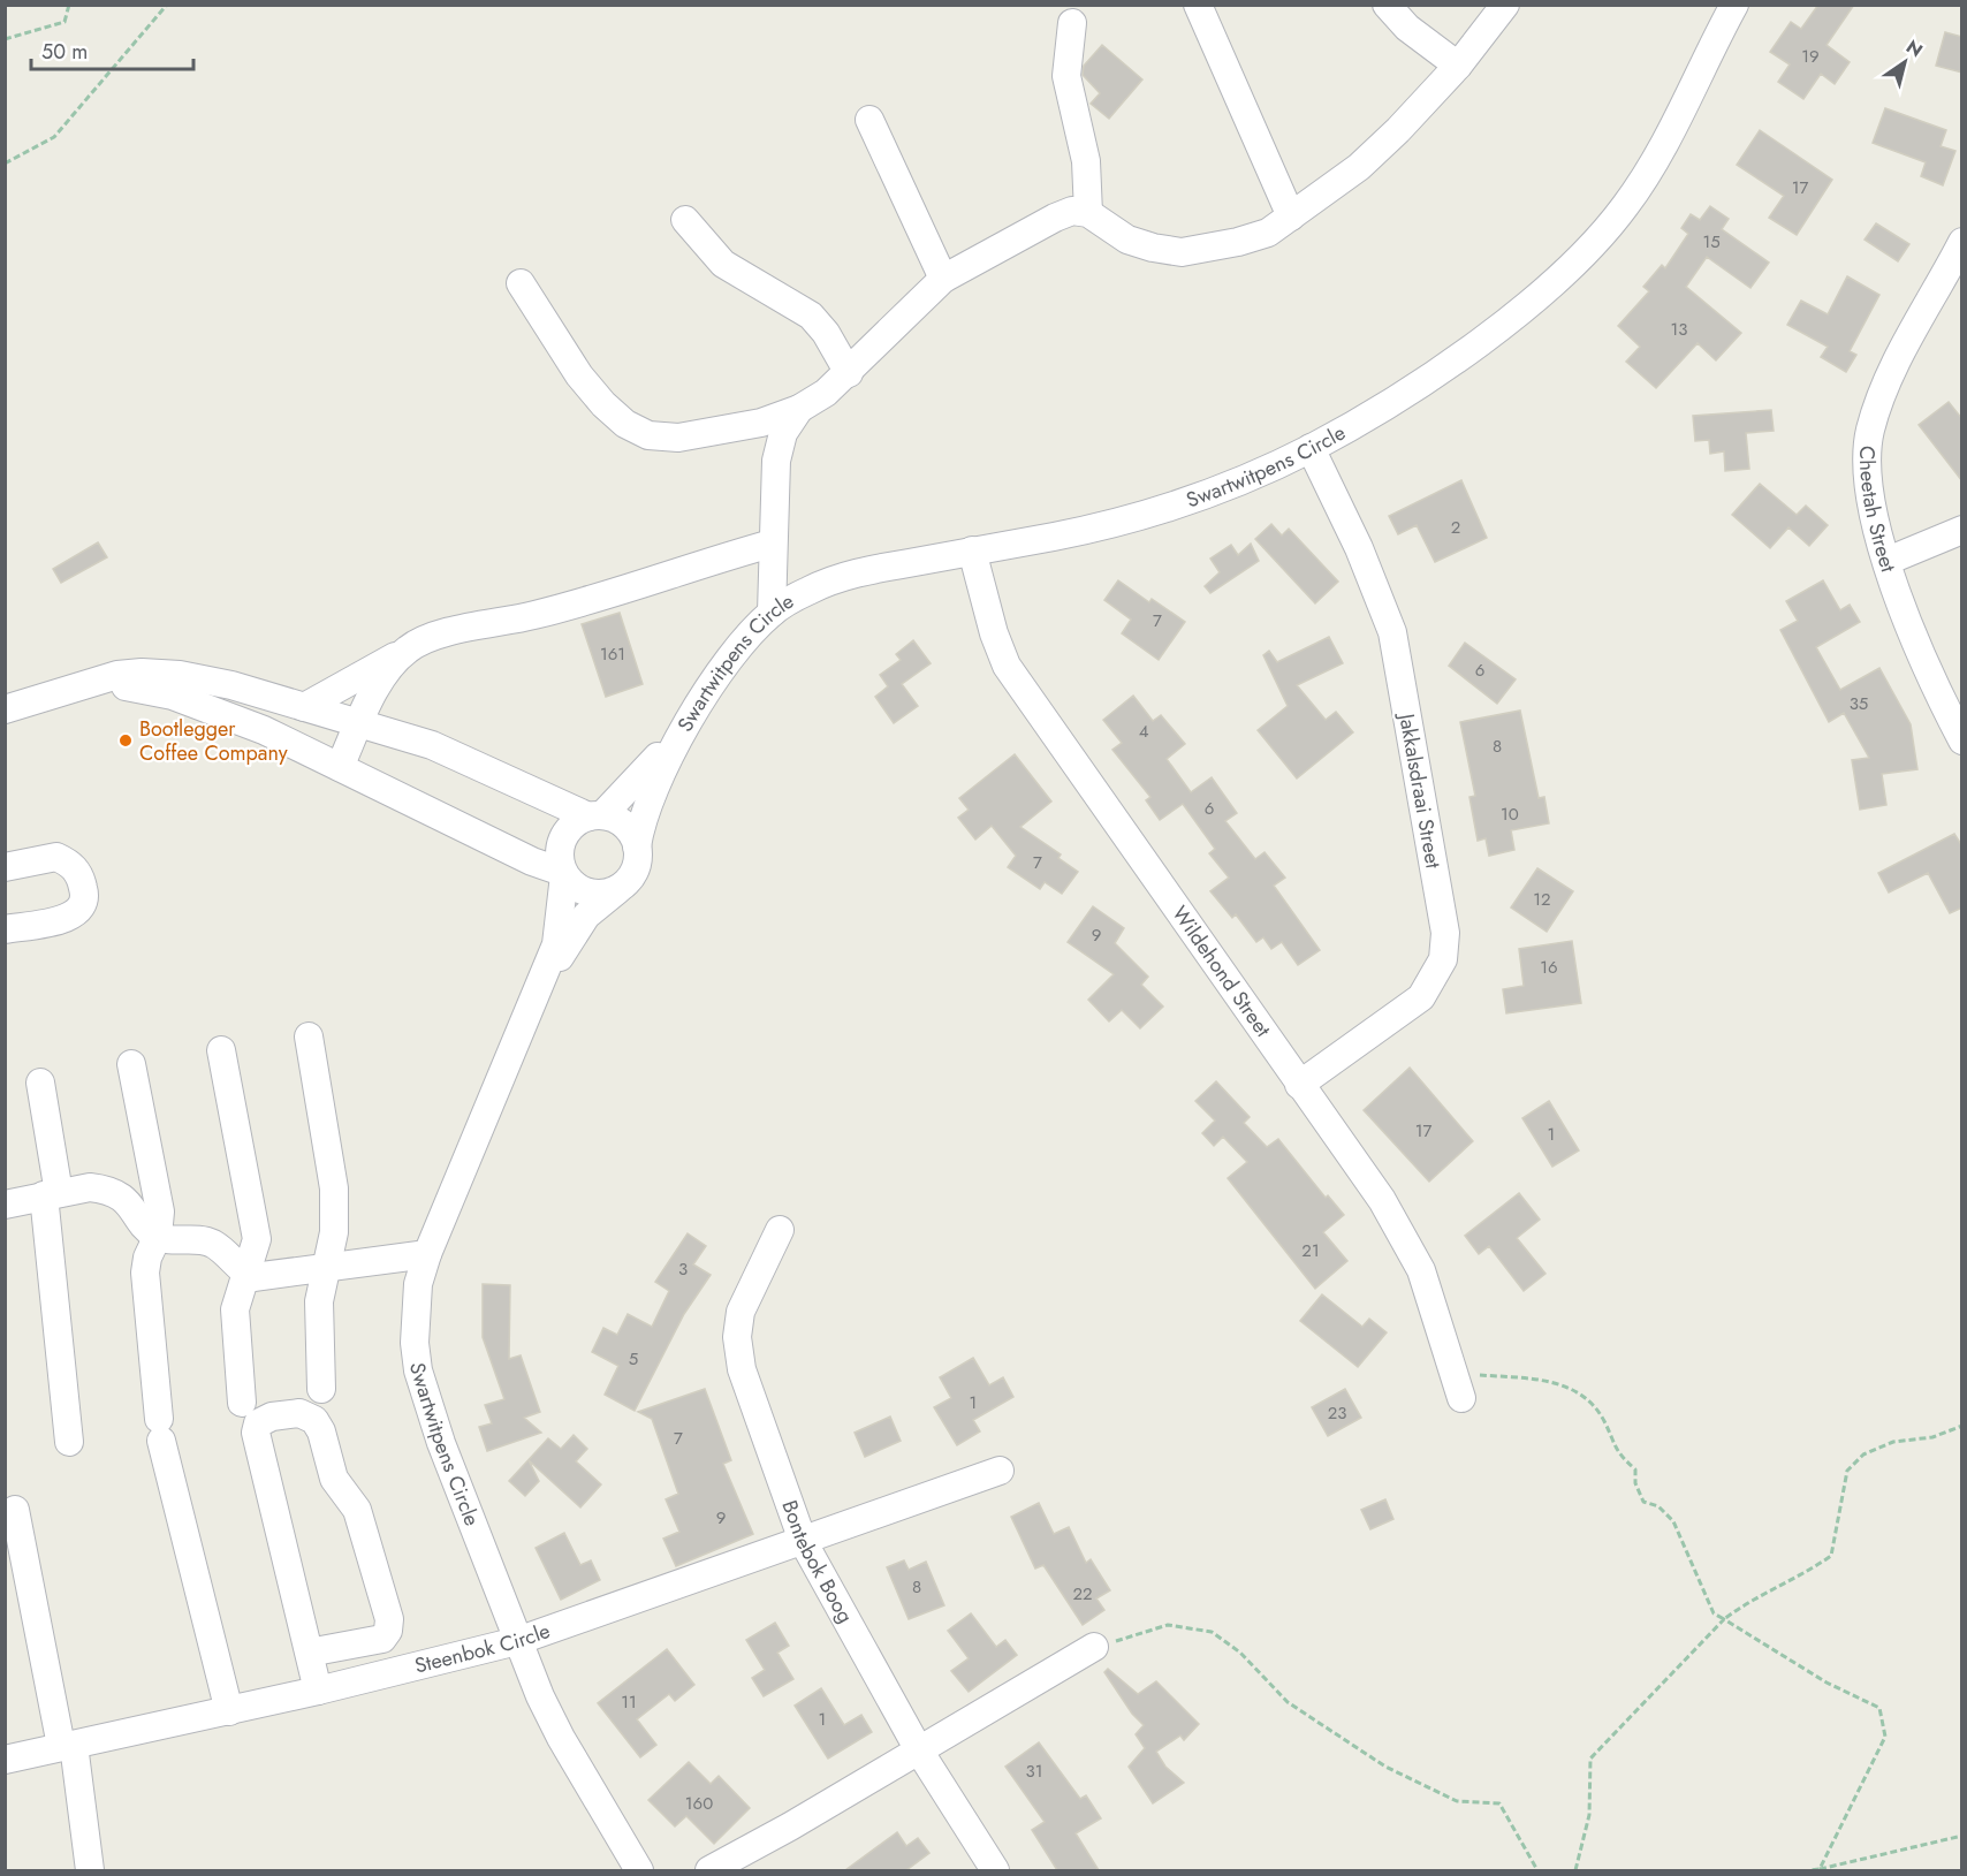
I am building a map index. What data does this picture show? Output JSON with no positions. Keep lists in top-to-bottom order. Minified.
{"streets":{"street":["Swartwitpens Circle","Cheetah Street","Jakkalsdraai Street","Wildehond Street","Bontebok Boog","Steenbok Circle"]},"crossings":[["Swartwitpens Circle","Jakkalsdraai Street"],["Swartwitpens Circle","Wildehond Street"],["Swartwitpens Circle","Steenbok Circle"],["Jakkalsdraai Street","Wildehond Street"],["Bontebok Boog","Steenbok Circle"]],"places":["Bootlegger Coffee Company"],"house_numbers":["19","17","15","13","2","7","161","6","35","4","8","6","10","7","12","9","16","17","1","21","3","5","1","23","7","9","8","22","11","1","31","160"],"scale_bar":"50 m","north":"top right"}
